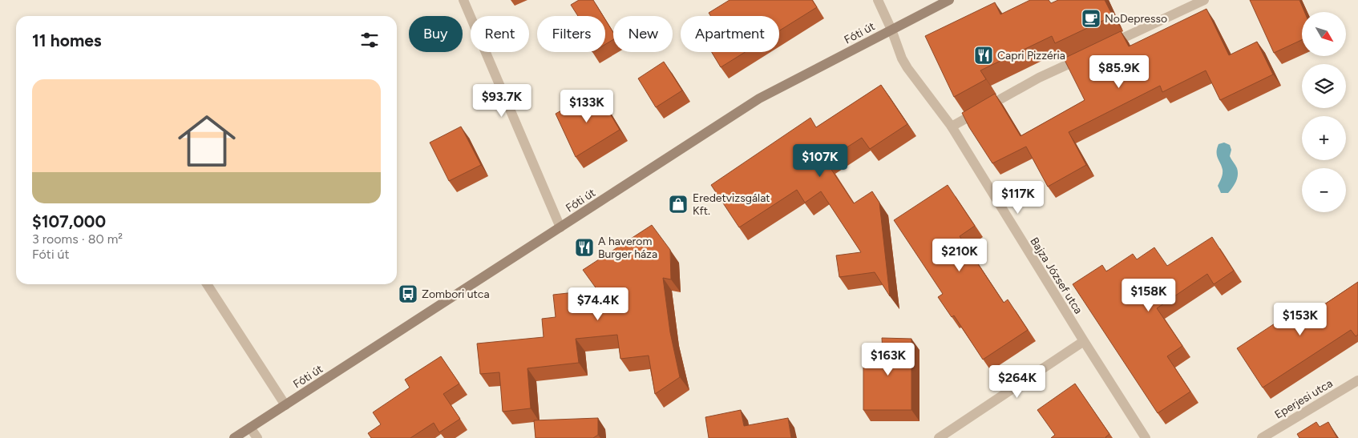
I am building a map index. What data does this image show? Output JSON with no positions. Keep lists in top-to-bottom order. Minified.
{"streets":{"street":["Fóti út","Bajza József utca","Eperjesi utca"]},"crossings":[["Fóti út","Bajza József utca"]],"places":{"cafe":["NoDepresso"],"restaurant":["Capri Pizzéria","A haverom Burger háza"],"shop":["Eredetvizsgálat Kft."],"bus stop":["Zombori utca"]},"north":"bottom right","page":{"map_buttons":["+","−"],"chip":["Buy","Rent","Filters","New","Apartment"],"heading":"11 homes","price":["$85.9K","$93.7K","$133K","$107K","$117K","$210K","$158K","$74.4K","$153K","$163K","$264K"],"list":[{"name":"$107,000","note":"3 rooms · 80 m² · Fóti út"}]}}
